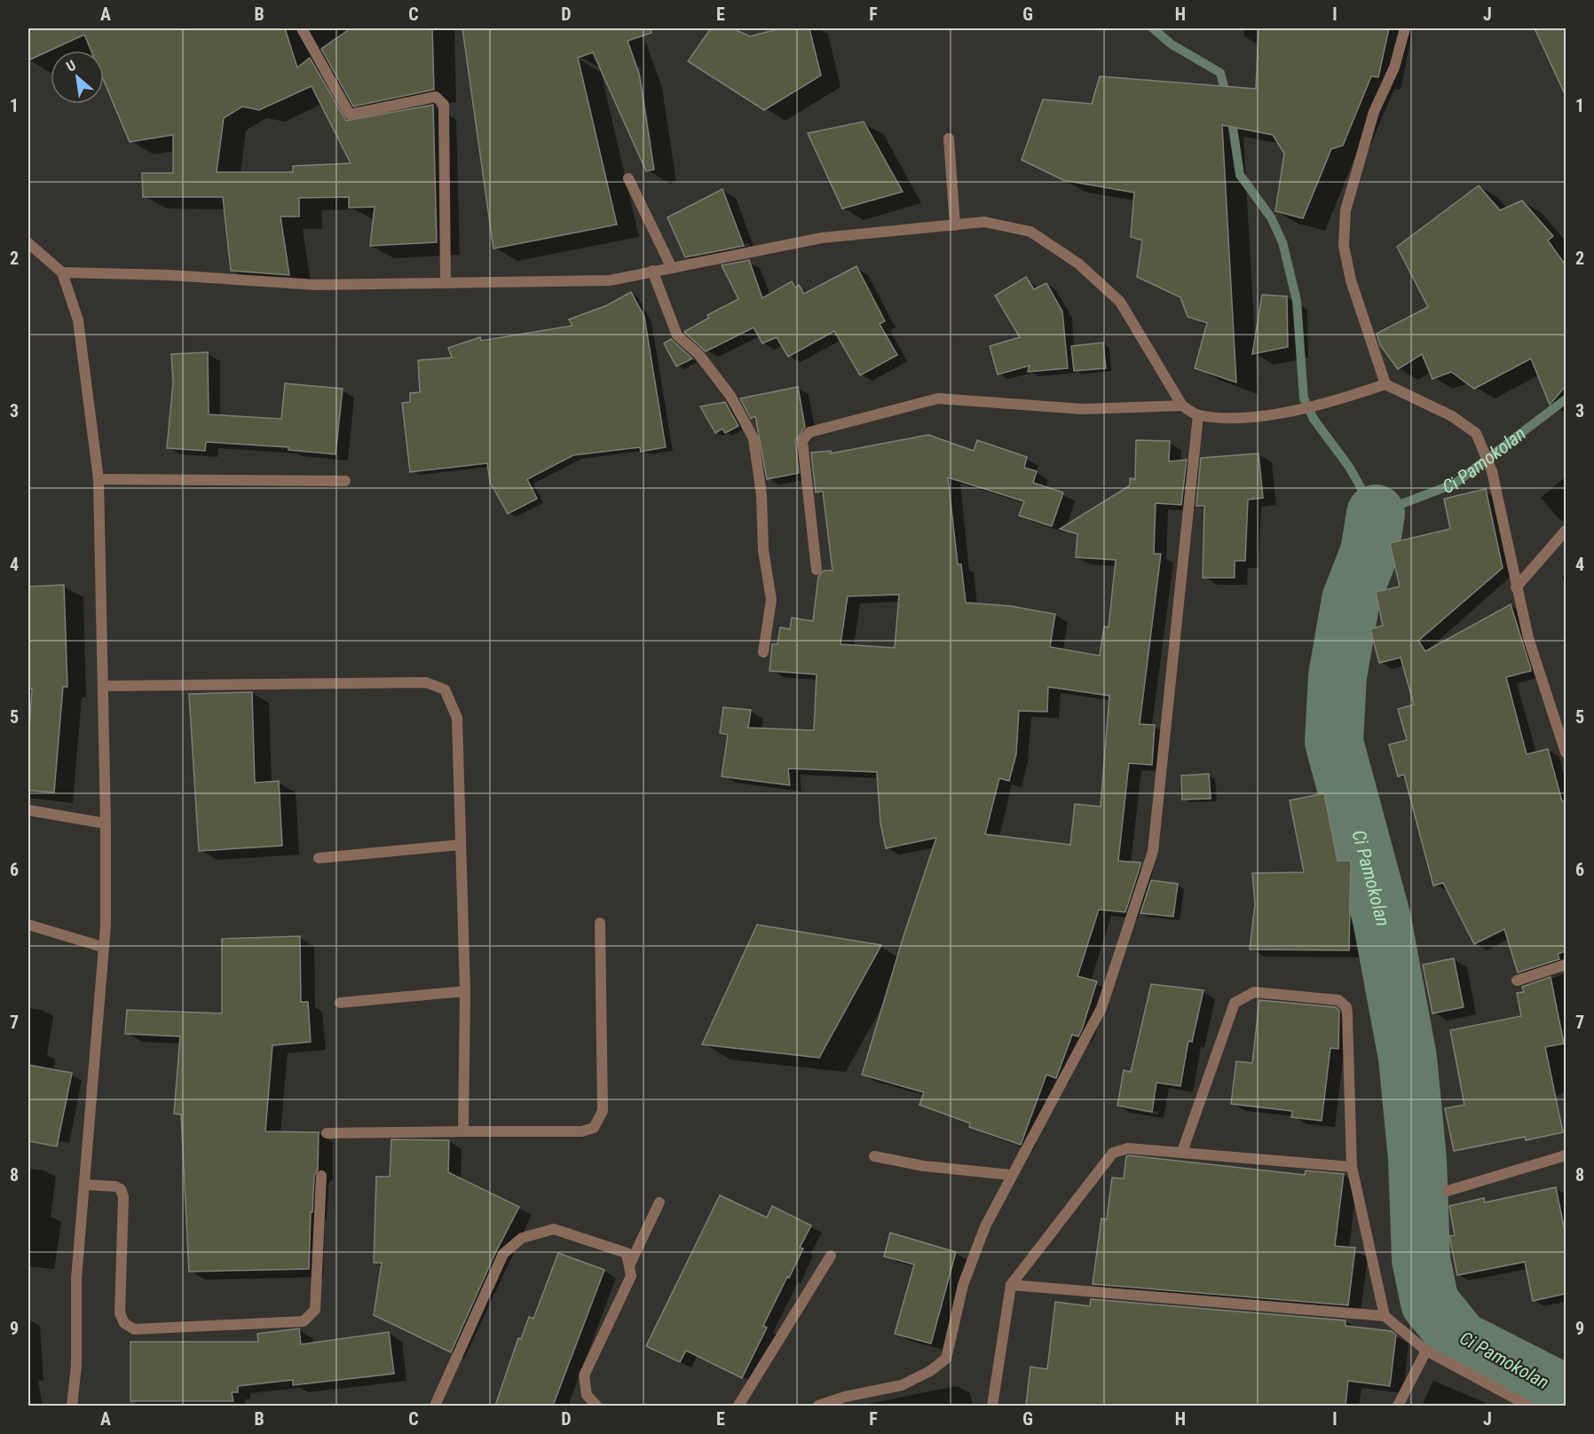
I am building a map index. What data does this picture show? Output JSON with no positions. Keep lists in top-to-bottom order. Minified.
{"water":["Ci Pamokolan"],"north":"top left","grid":{"columns":["A","B","C","D","E","F","G","H","I","J"],"rows":["1","2","3","4","5","6","7","8","9"]}}
